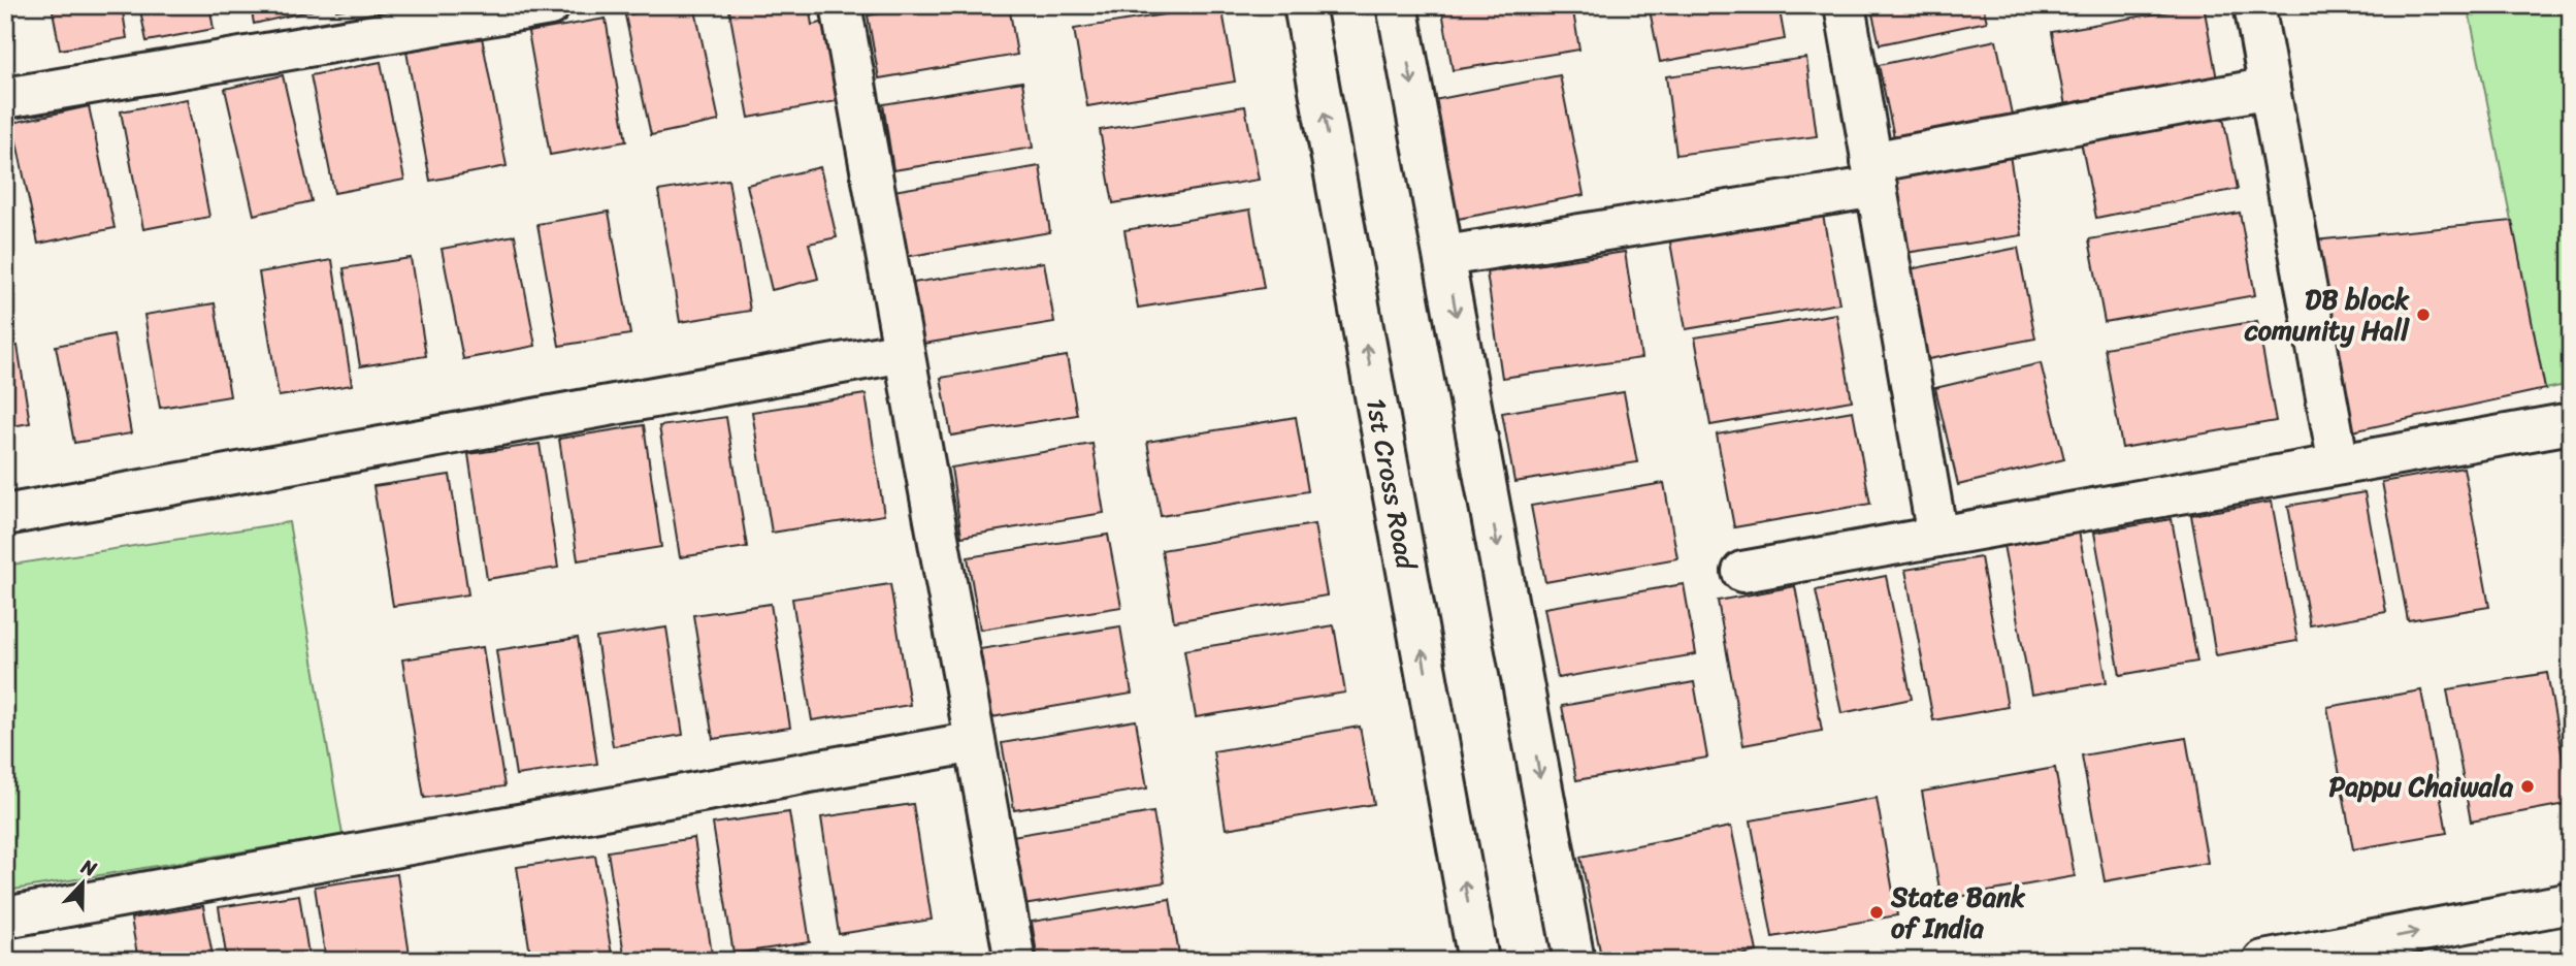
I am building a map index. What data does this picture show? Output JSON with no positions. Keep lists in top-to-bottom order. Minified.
{"streets":{"street":["1st Cross Road"]},"places":["DB block comunity Hall","Pappu Chaiwala","State Bank of India"],"north":"top"}
